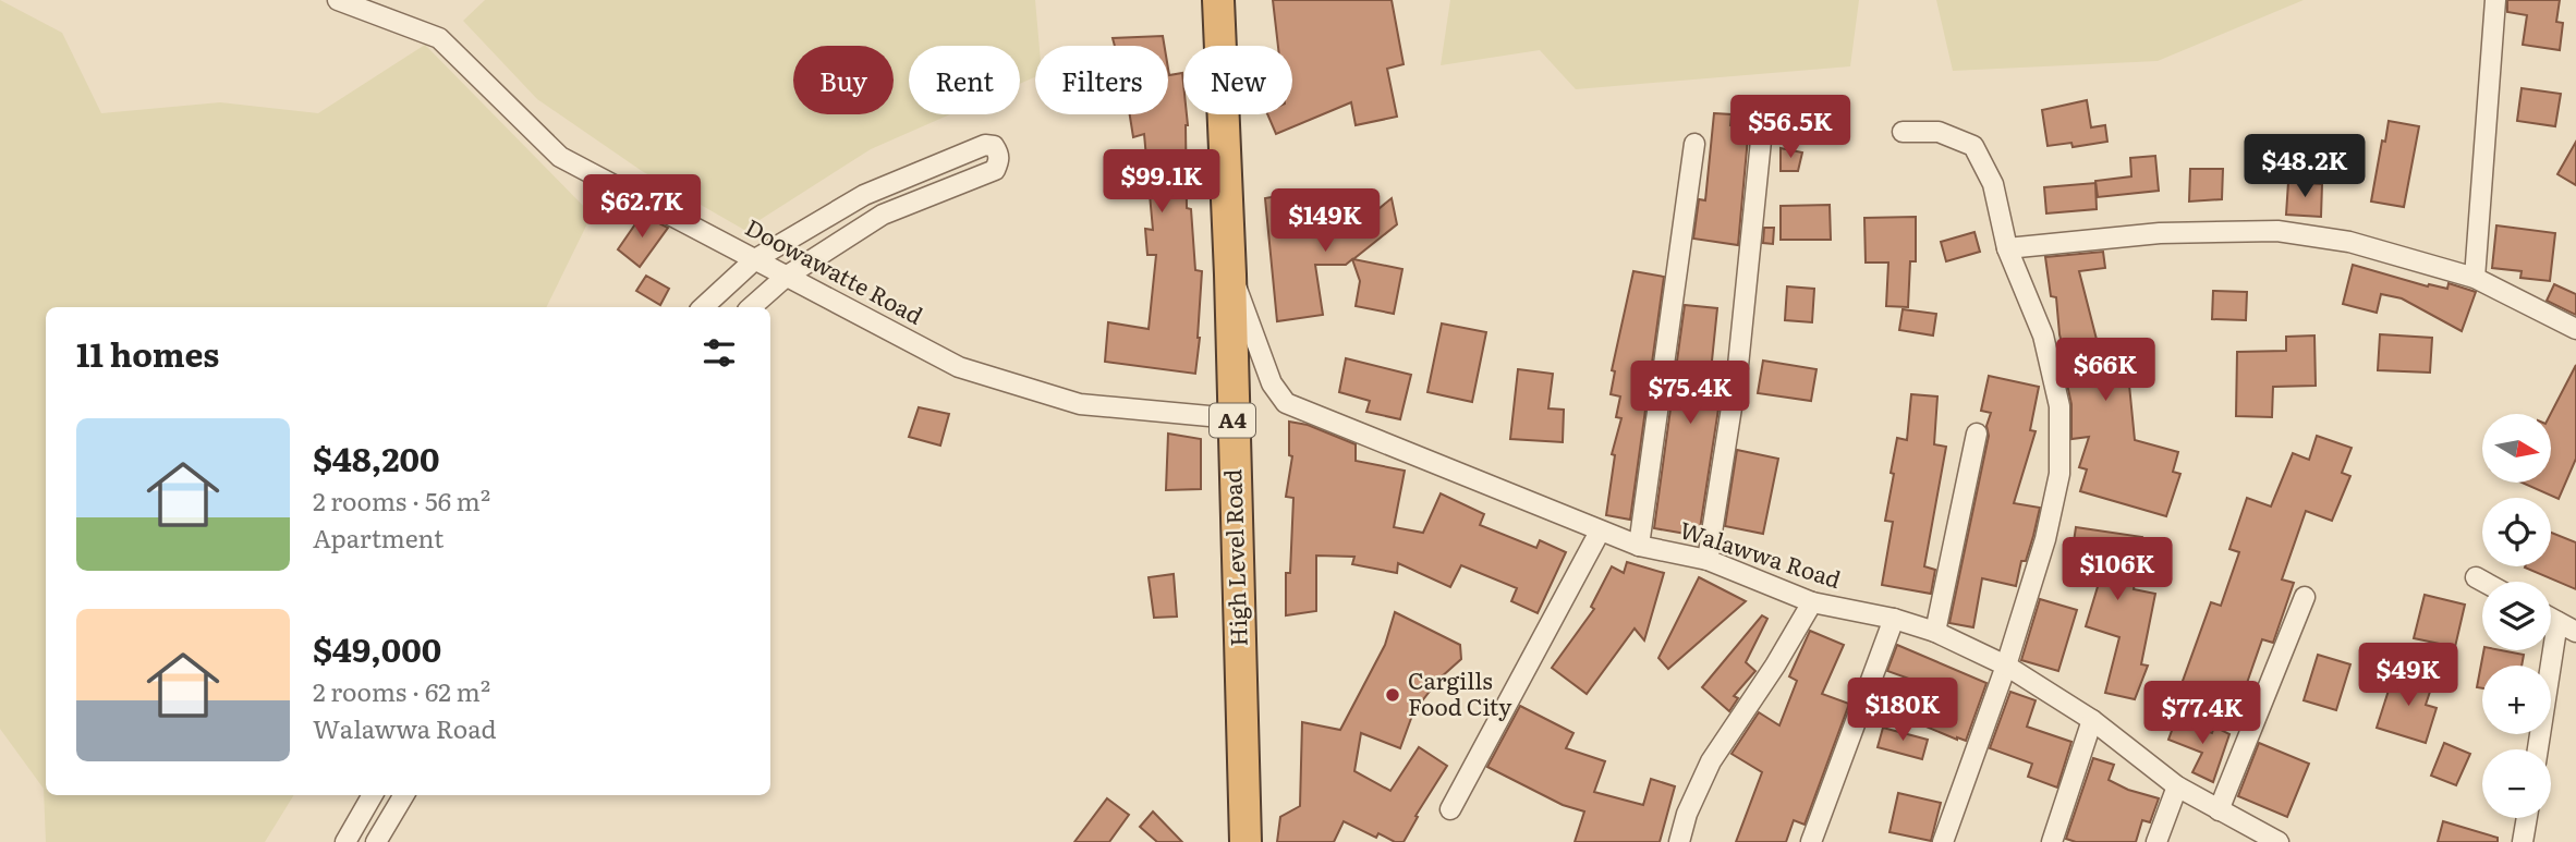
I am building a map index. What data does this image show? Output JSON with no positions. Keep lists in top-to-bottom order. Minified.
{"streets":{"highway":["A4","High Level Road"],"street":["Doowawatte Road","Walawwa Road"]},"crossings":[["Doowawatte Road","High Level Road"],["Walawwa Road","High Level Road"]],"places":["Cargills Food City"],"north":"right","page":{"chip":["Buy","Rent","Filters","New"],"price":["$56.5K","$48.2K","$99.1K","$62.7K","$149K","$66K","$75.4K","$106K","$49K","$180K","$77.4K"],"heading":"11 homes","list":[{"name":"$48,200","note":"2 rooms · 56 m² · Apartment"},{"name":"$49,000","note":"2 rooms · 62 m² · Walawwa Road"}],"map_buttons":["+","−"]}}
